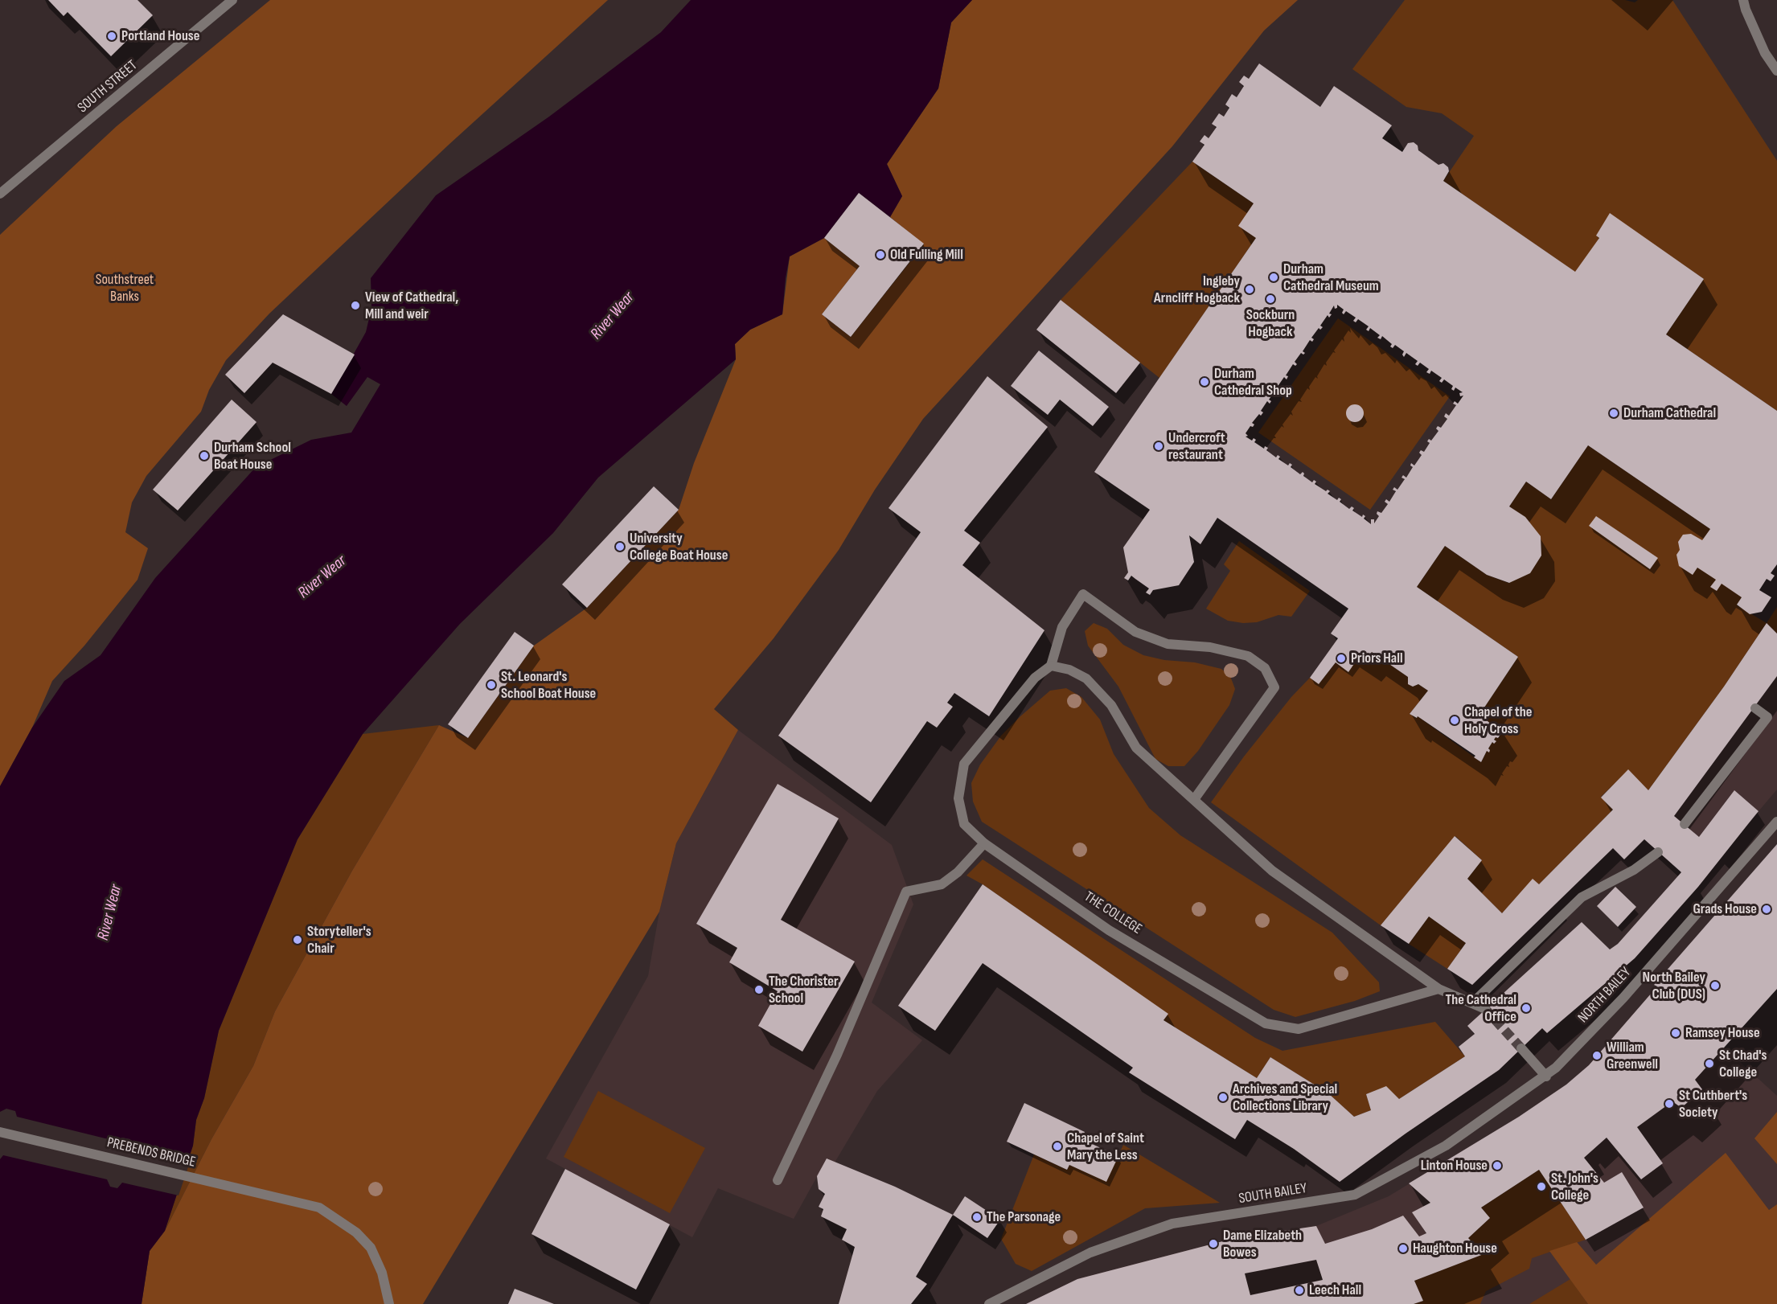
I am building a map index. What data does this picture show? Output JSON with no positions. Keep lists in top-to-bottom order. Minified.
{"streets":{"street":["SOUTH STREET","THE COLLEGE","NORTH BAILEY","PREBENDS BRIDGE","SOUTH BAILEY"]},"crossings":[["NORTH BAILEY","SOUTH BAILEY"]],"water":["River Wear"],"parks":["Southstreet Banks"],"places":["Portland House","Old Fulling Mill","Durham Cathedral Museum","Ingleby Arncliff Hogback","Sockburn Hogback","View of Cathedral, Mill and weir","Durham Cathedral Shop","Durham Cathedral","Undercroft restaurant","Durham School Boat House","University College Boat House","Priors Hall","St. Leonard's School Boat House","Chapel of the Holy Cross","Grads House","Storyteller's Chair","North Bailey Club (DUS)","The Chorister School","The Cathedral Office","Ramsey House","William Greenwell","St Chad's College","Archives and Special Collections Library","St Cuthbert's Society","Chapel of Saint Mary the Less","Linton House","St. John's College","The Parsonage","Dame Elizabeth Bowes","Haughton House","Leech Hall"]}
